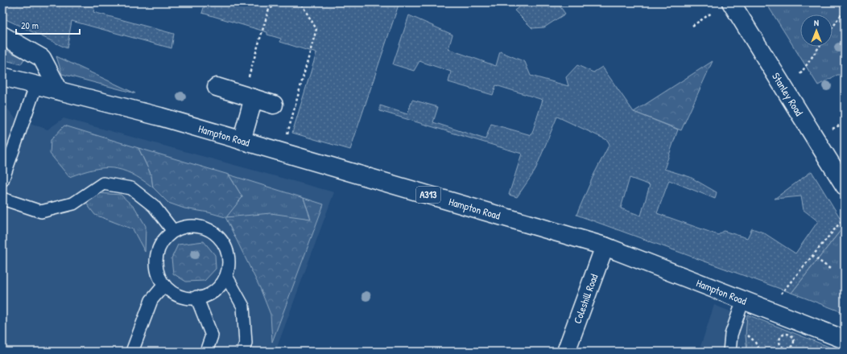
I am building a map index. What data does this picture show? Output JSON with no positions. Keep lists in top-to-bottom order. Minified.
{"streets":{"main road":["Stanley Road","Hampton Road","A313","Coleshill Road"]},"crossings":[["Hampton Road","Coleshill Road"]],"scale_bar":"20 m","north":"top"}
